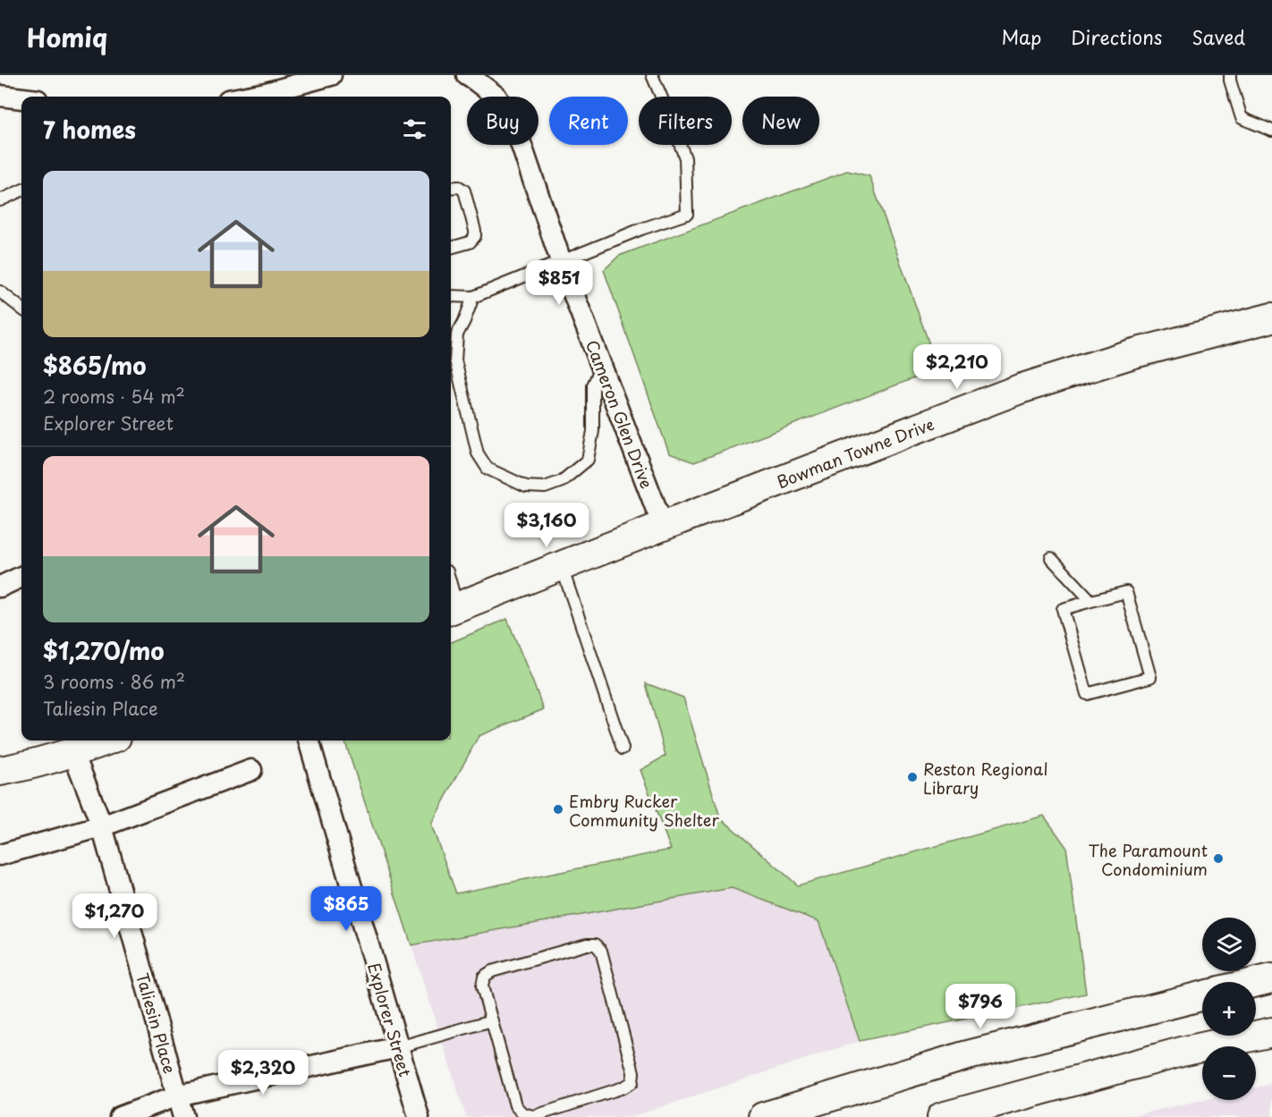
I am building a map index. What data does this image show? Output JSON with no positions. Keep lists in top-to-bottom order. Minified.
{"streets":{"street":["Cameron Glen Drive","Bowman Towne Drive","Explorer Street","Taliesin Place"]},"crossings":[["Cameron Glen Drive","Bowman Towne Drive"],["Explorer Street","Taliesin Place"]],"places":["Reston Regional Library","Embry Rucker Community Shelter","The Paramount Condominium"],"page":{"header":"Homiq","nav":["Map","Directions","Saved"],"chip":["Buy","Rent","Filters","New"],"heading":"7 homes","list":[{"name":"$865/mo","note":"2 rooms · 54 m² · Explorer Street"},{"name":"$1,270/mo","note":"3 rooms · 86 m² · Taliesin Place"}],"price":["$851","$2,210","$3,160","$865","$1,270","$796","$2,320"],"map_buttons":["+","−"]}}
